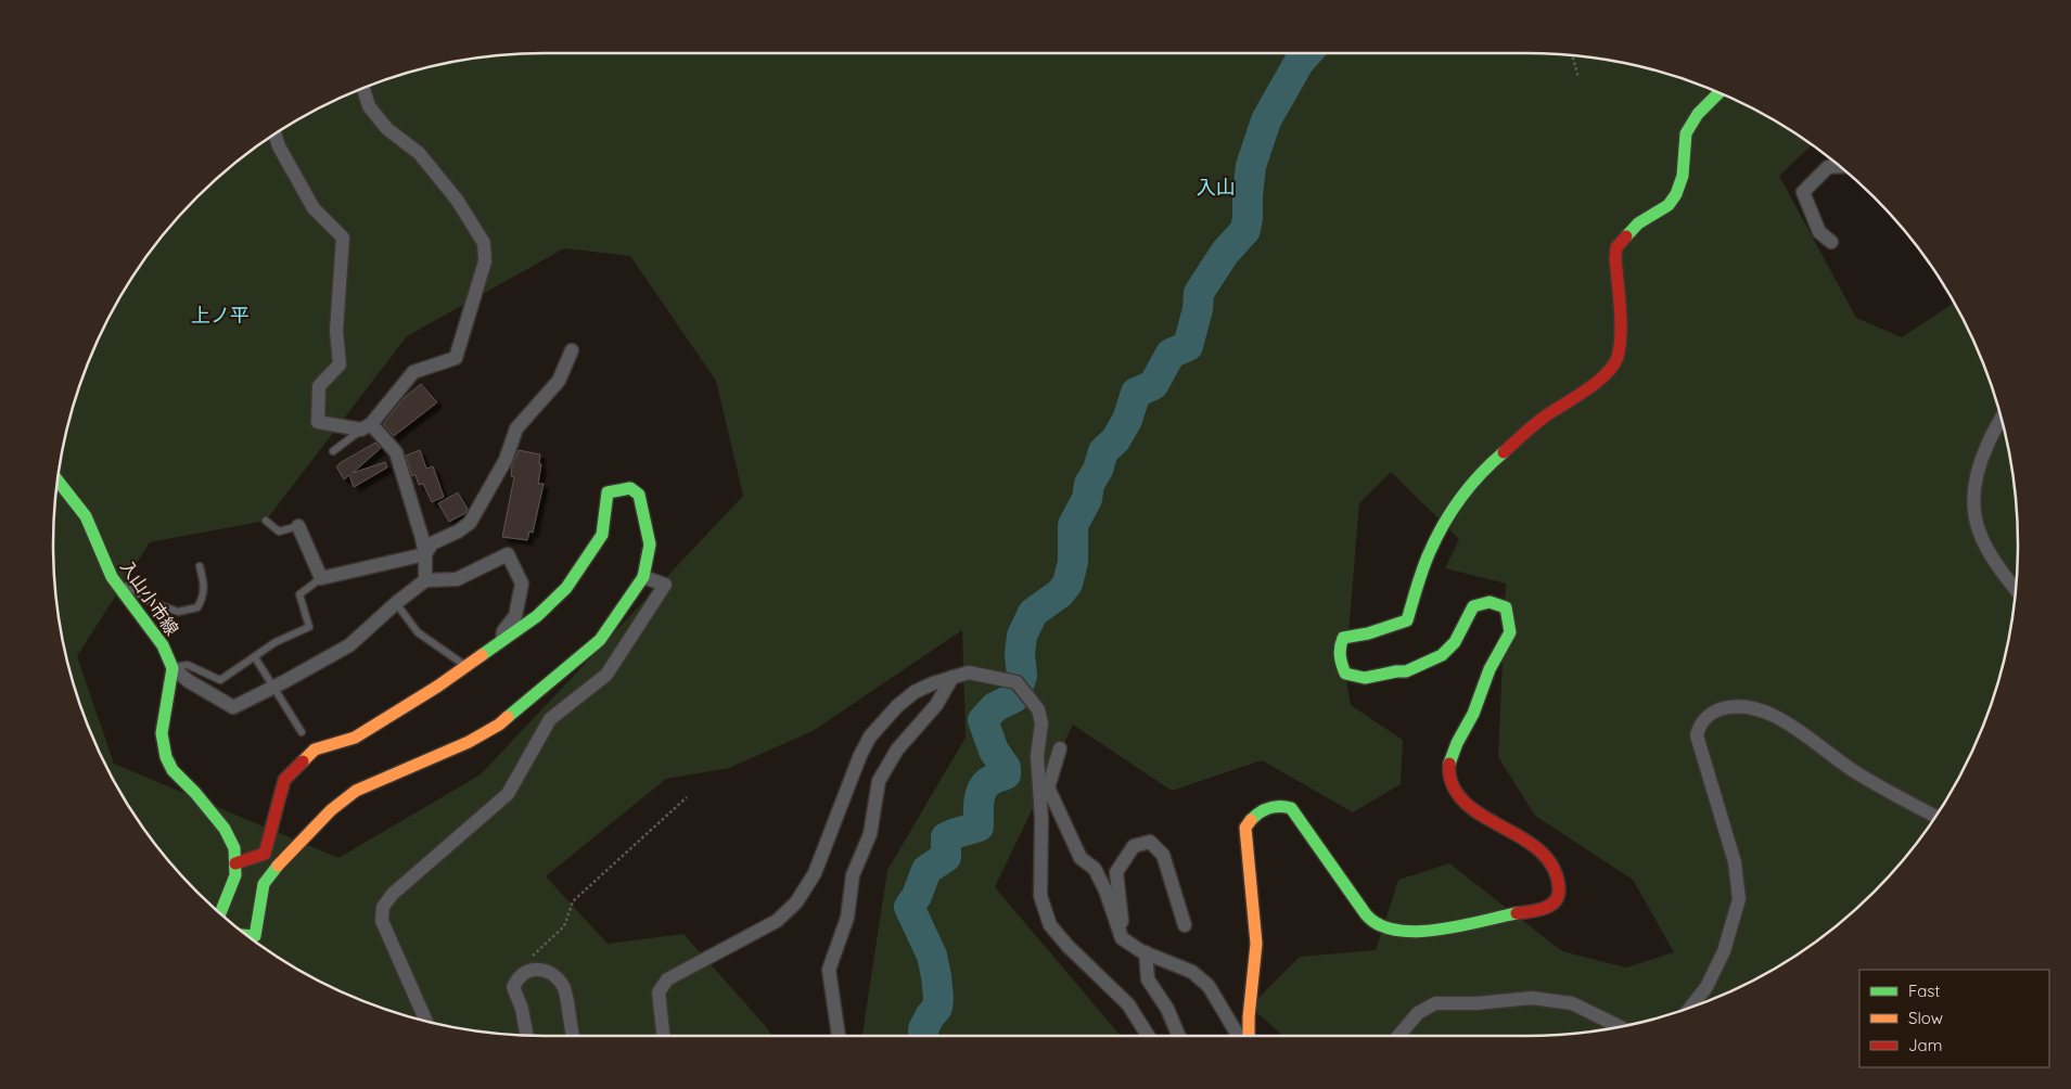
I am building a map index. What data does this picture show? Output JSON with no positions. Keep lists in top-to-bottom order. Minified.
{"streets":{"street":["入山小市線"]},"districts":["入山","上ノ平"],"legend":["Fast","Slow","Jam"]}
